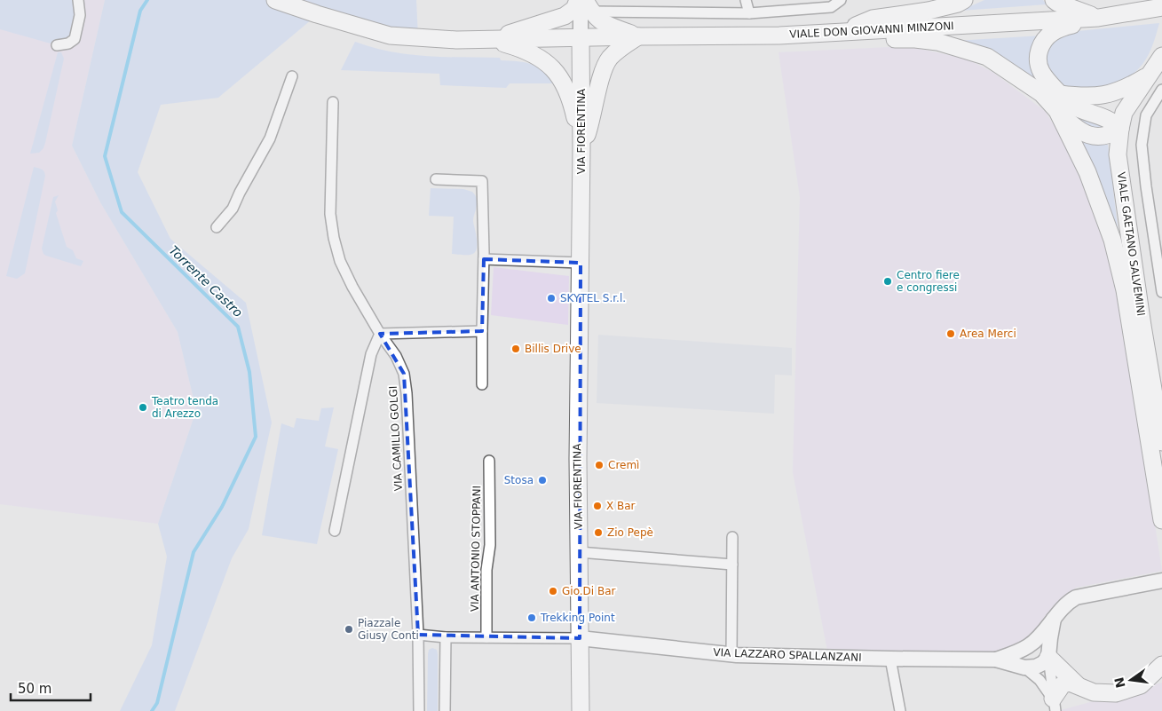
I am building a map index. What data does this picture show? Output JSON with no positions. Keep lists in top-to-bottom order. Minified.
{"streets":{"main road":["VIALE DON GIOVANNI MINZONI","VIA FIORENTINA","VIALE GAETANO SALVEMINI"],"street":["VIA CAMILLO GOLGI","VIA ANTONIO STOPPANI","VIA LAZZARO SPALLANZANI"]},"crossings":[["VIALE DON GIOVANNI MINZONI","VIA FIORENTINA"],["VIA FIORENTINA","VIA LAZZARO SPALLANZANI"]],"water":["Torrente Castro"],"places":["Centro fiere e congressi","SKYTEL S.r.l.","Area Merci","Billis Drive","Teatro tenda di Arezzo","Cremì","Stosa","X Bar","Zio Pepè","Gio.Di Bar","Trekking Point","Piazzale Giusy Conti"],"scale_bar":"50 m","north":"left"}
